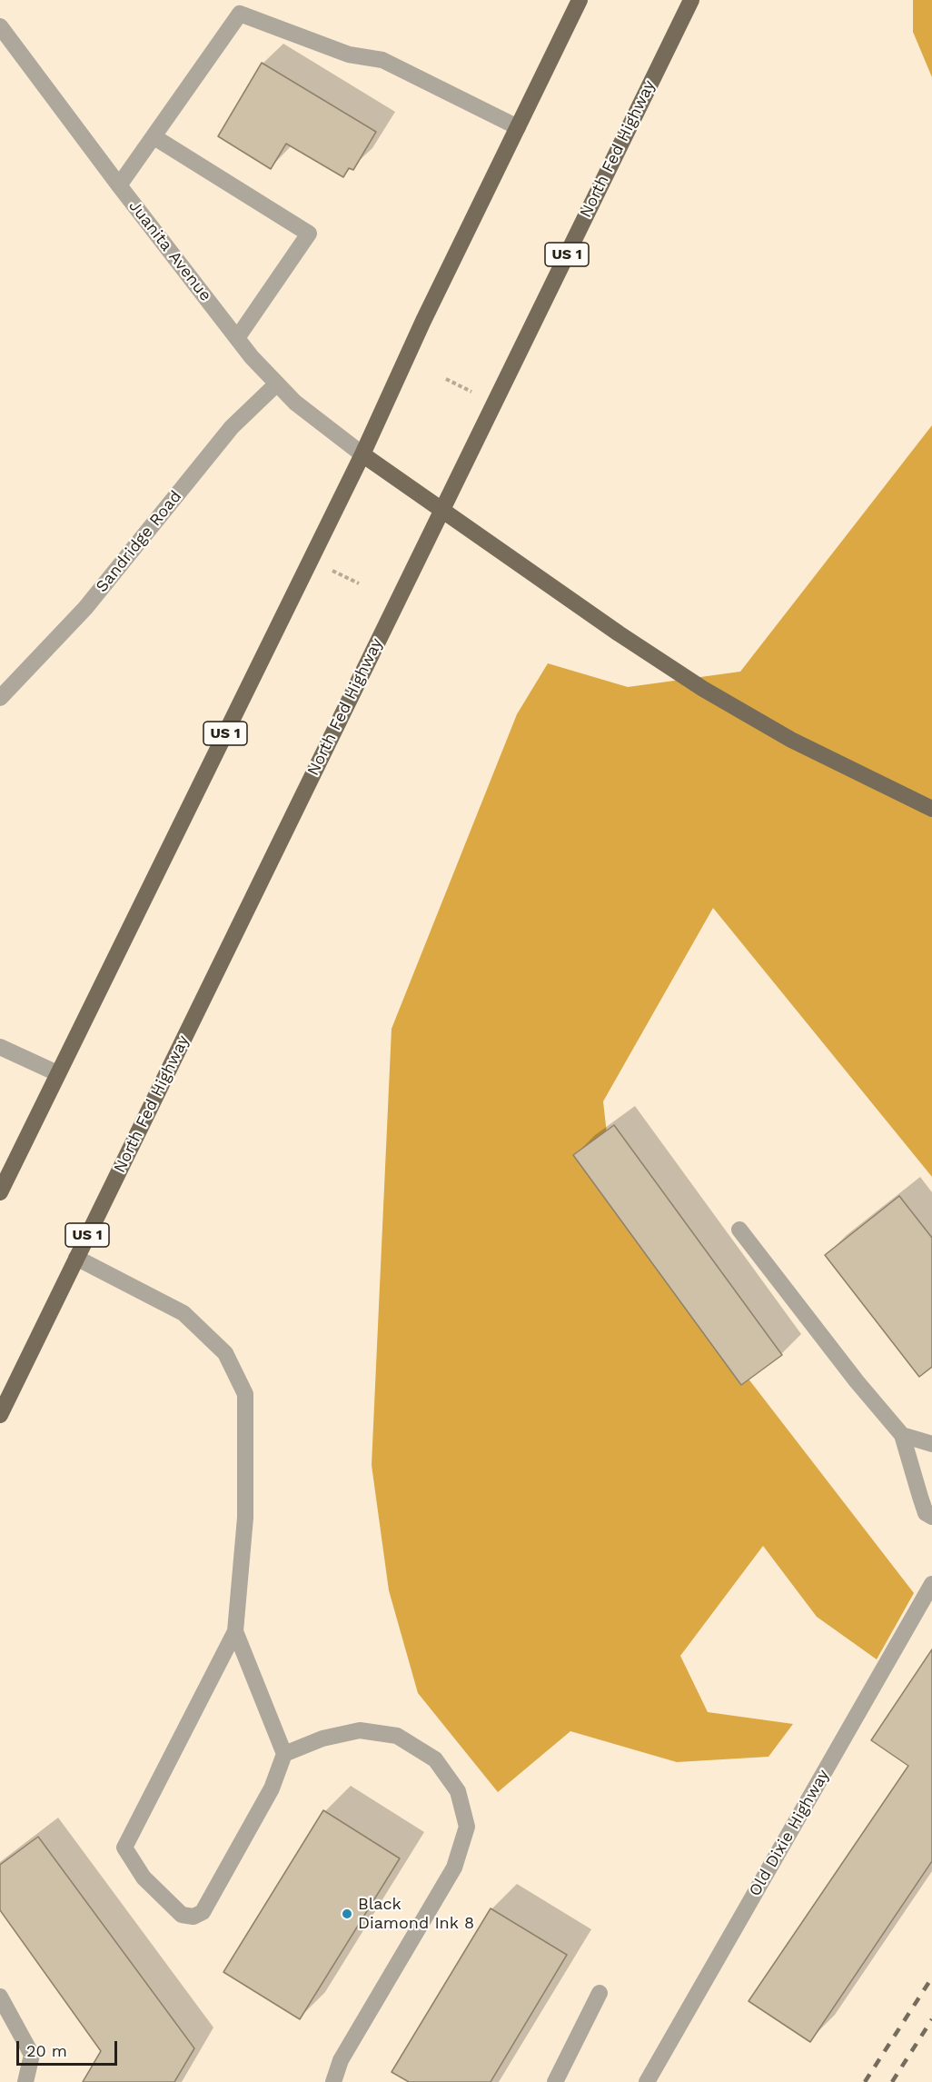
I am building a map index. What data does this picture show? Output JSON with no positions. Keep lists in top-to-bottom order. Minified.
{"streets":{"main road":["North Fed Highway","US 1"],"street":["Juanita Avenue","Sandridge Road","Old Dixie Highway"]},"crossings":[["Juanita Avenue","US 1"],["Juanita Avenue","Sandridge Road"]],"places":["Black Diamond Ink 8"],"scale_bar":"20 m"}
